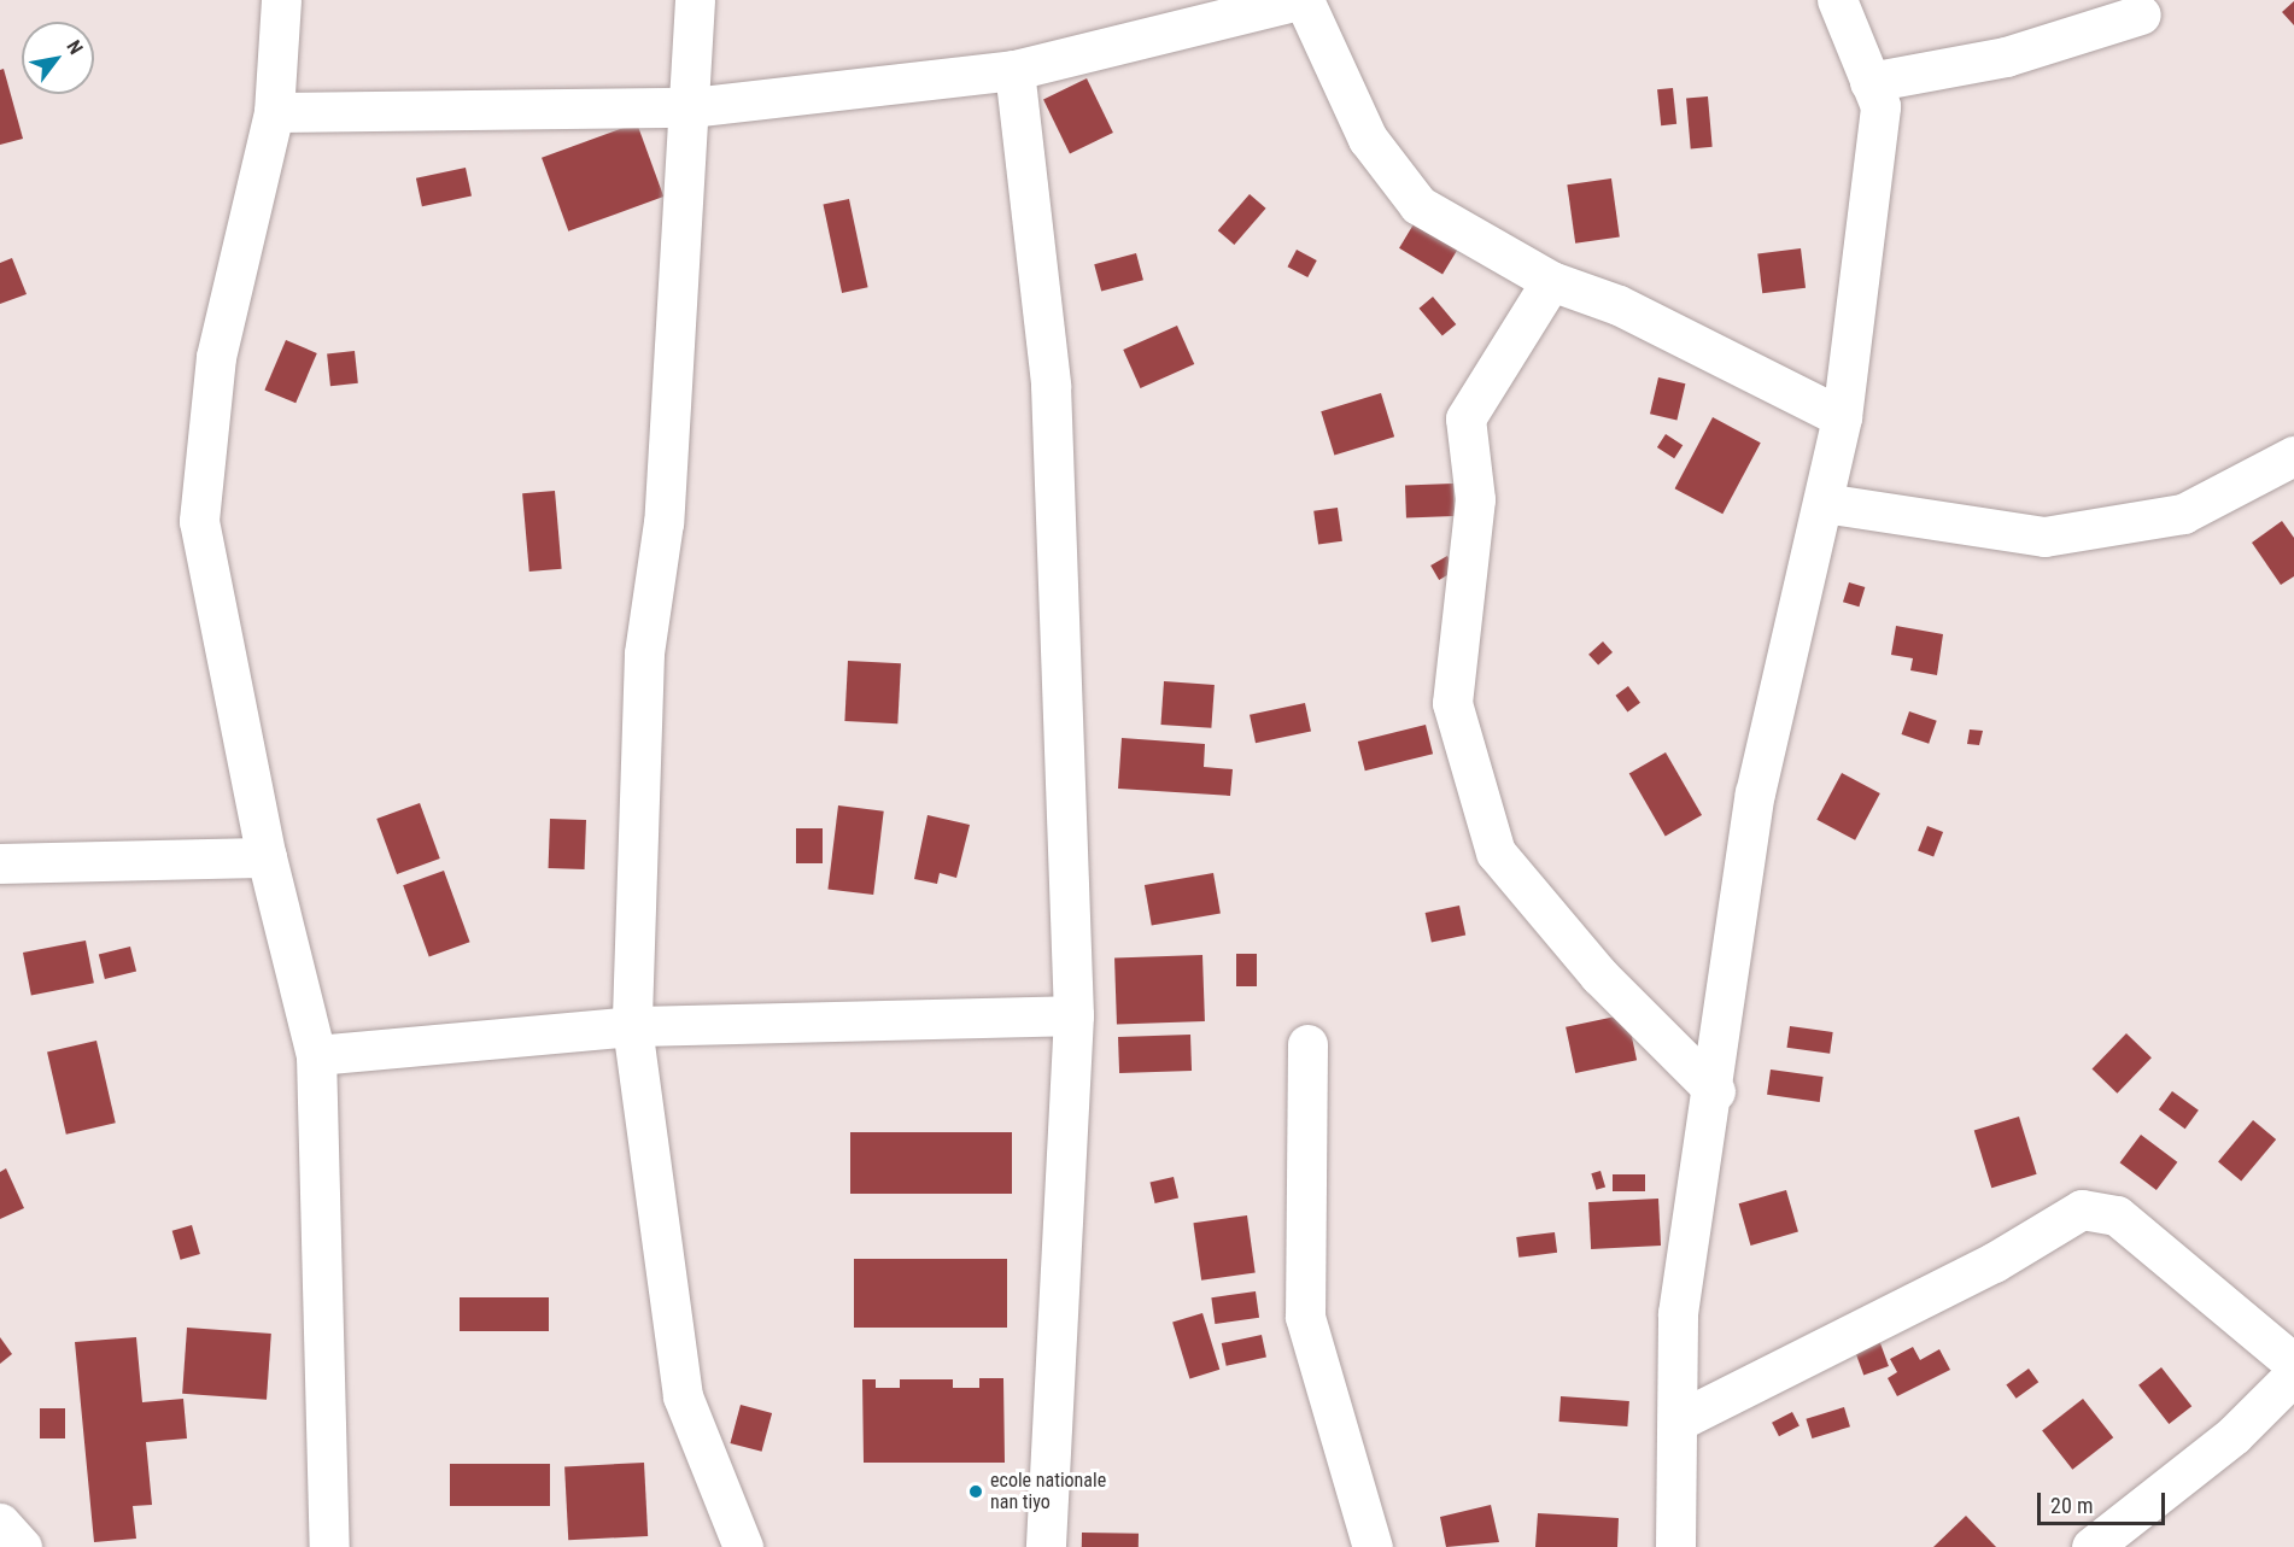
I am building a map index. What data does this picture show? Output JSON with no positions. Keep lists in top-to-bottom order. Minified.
{"places":["ecole nationale nan tiyo"],"scale_bar":"20 m","north":"top right"}
